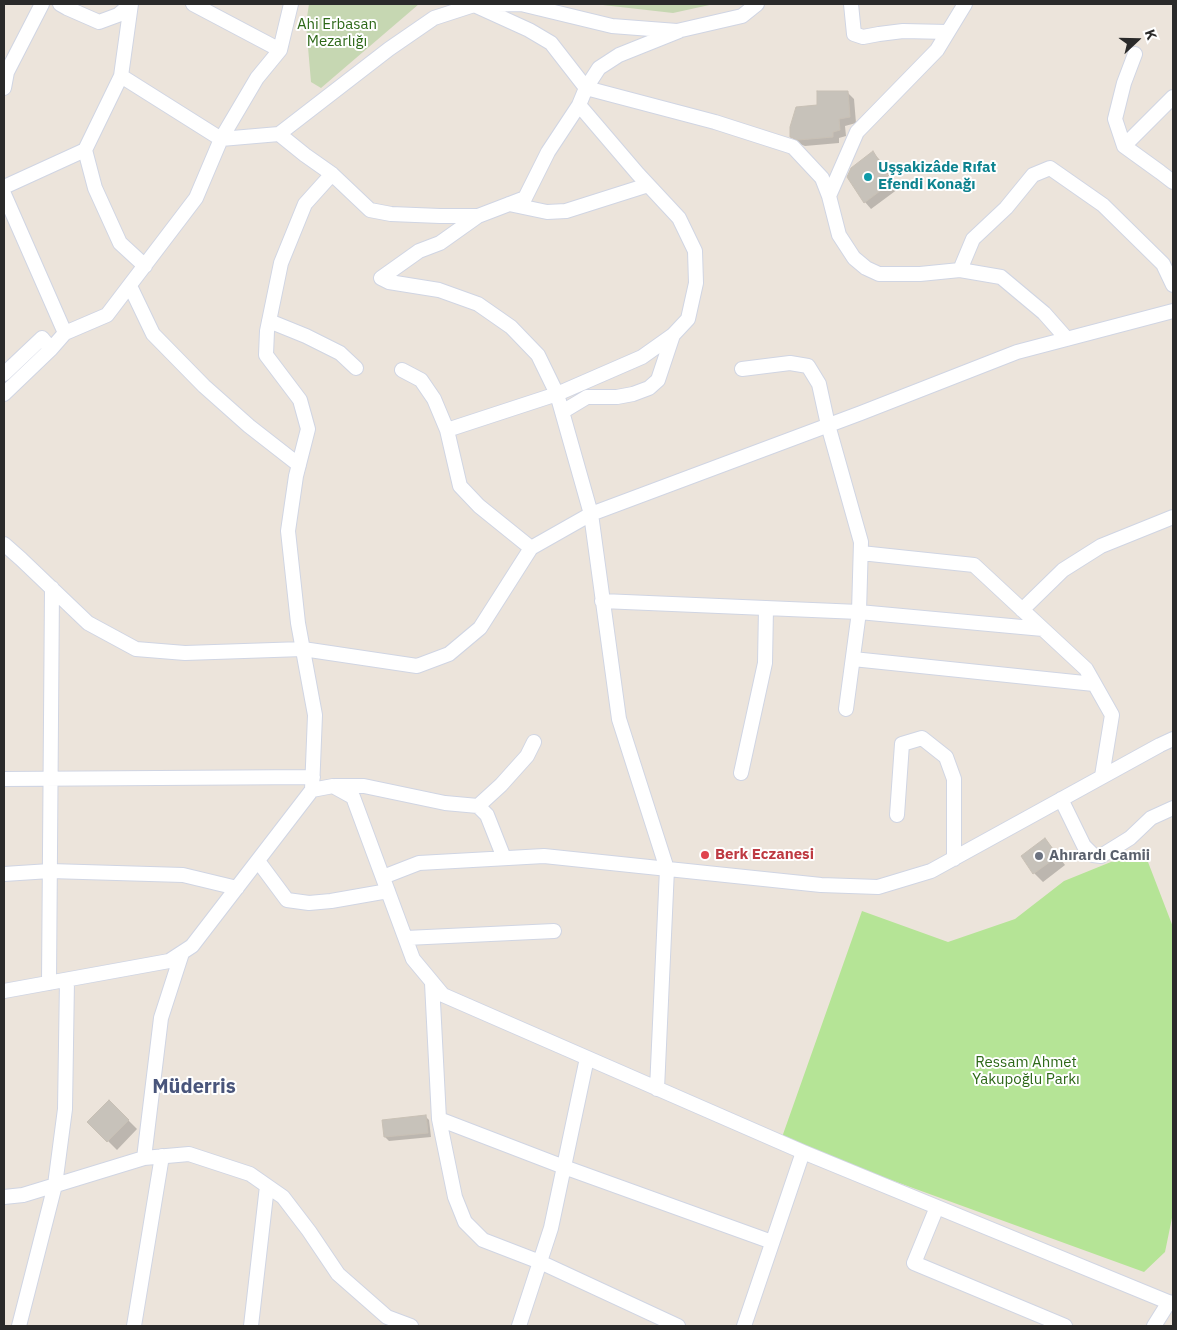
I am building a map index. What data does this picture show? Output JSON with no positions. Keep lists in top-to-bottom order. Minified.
{"districts":["Müderris"],"parks":["Ahi Erbasan Mezarlığı","Ressam Ahmet Yakupoğlu Parkı"],"places":["Uşşakizâde Rıfat Efendi Konağı","Berk Eczanesi","Ahırardı Camii"],"north":"right"}
